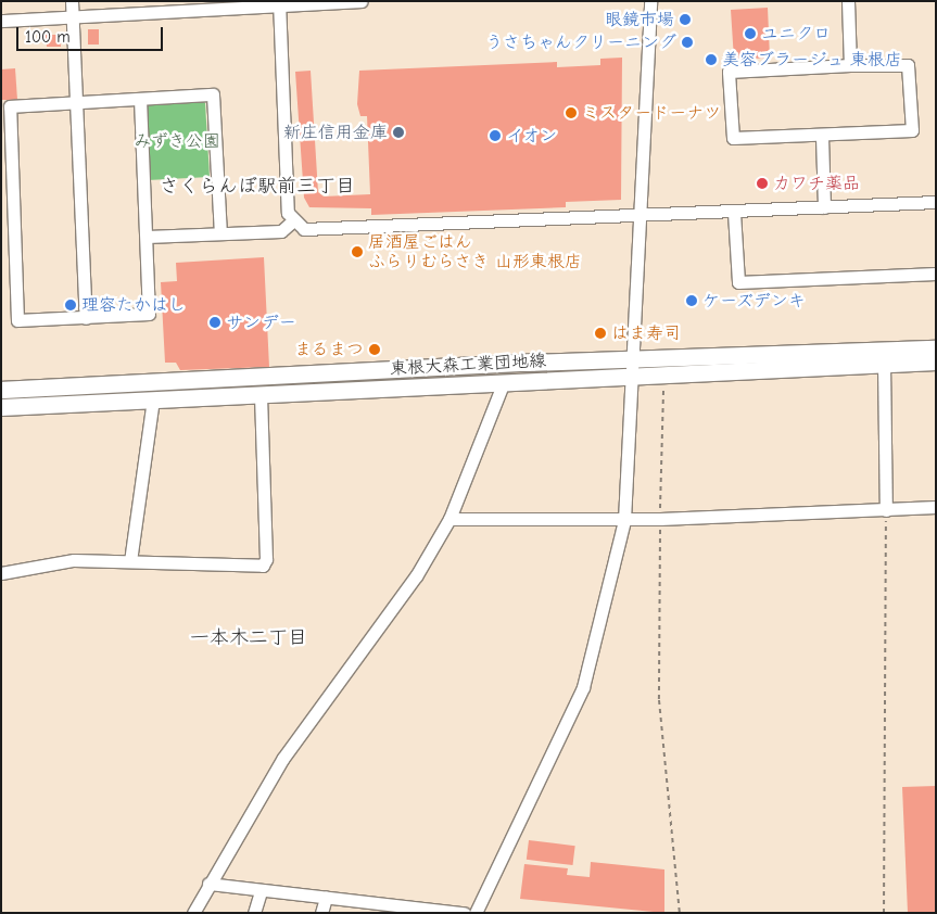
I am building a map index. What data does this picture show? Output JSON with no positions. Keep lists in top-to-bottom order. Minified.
{"streets":{"main road":["東根大森工業団地線"]},"districts":["さくらんぼ駅前三丁目","一本木二丁目"],"parks":["みずき公園"],"places":["眼鏡市場","ユニクロ","うさちゃんクリーニング","美容ブラージュ 東根店","ミスタードーナツ","新庄信用金庫","イオン","カワチ薬品","居酒屋ごはん ふらりむらさき 山形東根店","ケーズデンキ","理容たかはし","サンデー","はま寿司","まるまつ"],"scale_bar":"100 m"}
